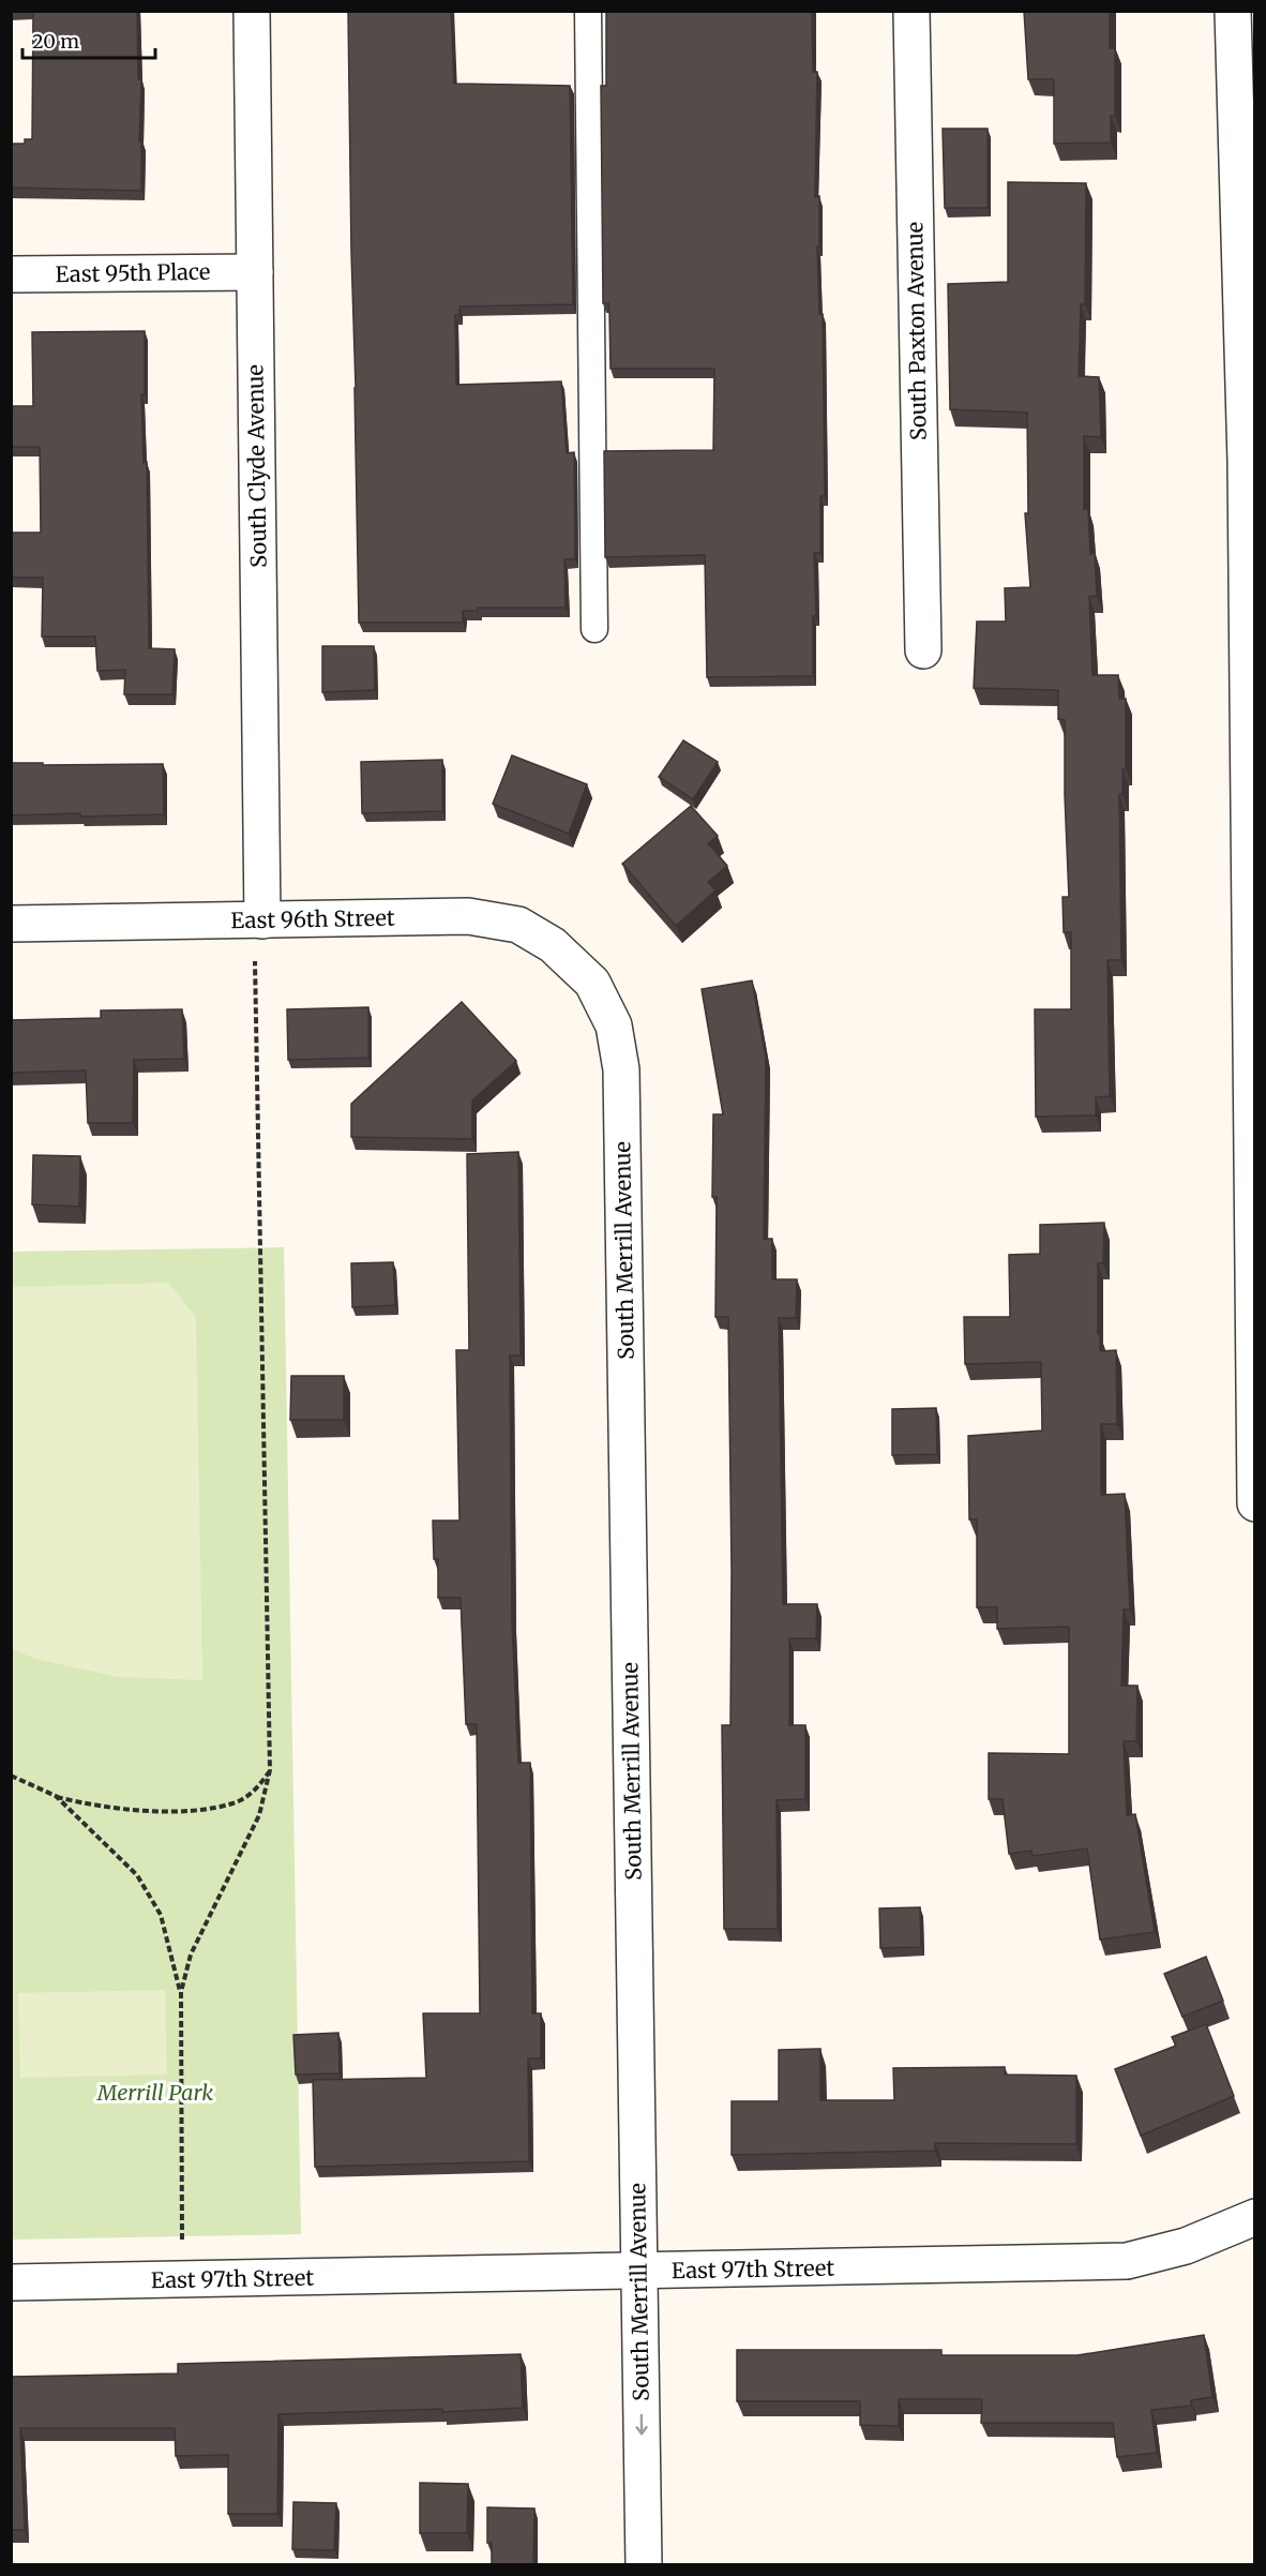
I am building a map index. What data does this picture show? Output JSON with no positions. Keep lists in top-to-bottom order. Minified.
{"streets":{"street":["East 95th Place","South Paxton Avenue","South Clyde Avenue","East 96th Street","South Merrill Avenue","East 97th Street"]},"crossings":[["East 95th Place","South Clyde Avenue"],["South Clyde Avenue","East 96th Street"],["East 96th Street","South Merrill Avenue"],["South Merrill Avenue","East 97th Street"]],"parks":["Merrill Park"],"scale_bar":"20 m"}
